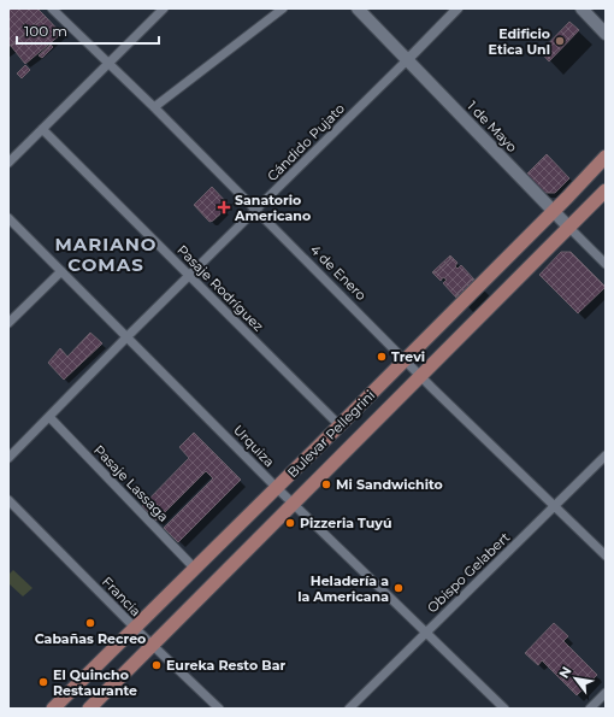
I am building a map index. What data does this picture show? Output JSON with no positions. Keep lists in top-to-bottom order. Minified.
{"streets":{"main road":["1 de Mayo","Bulevar Pellegrini"],"street":["Cándido Pujato","4 de Enero","Pasaje Rodríguez","Urquiza","Pasaje Lassaga","Obispo Gelabert","Francia"]},"crossings":[["1 de Mayo","Cándido Pujato"],["1 de Mayo","Bulevar Pellegrini"],["Cándido Pujato","4 de Enero"],["Cándido Pujato","Pasaje Rodríguez"],["Cándido Pujato","Urquiza"],["Cándido Pujato","Pasaje Lassaga"],["4 de Enero","Bulevar Pellegrini"],["4 de Enero","Obispo Gelabert"],["Pasaje Rodríguez","Bulevar Pellegrini"],["Bulevar Pellegrini","Urquiza"],["Bulevar Pellegrini","Pasaje Lassaga"],["Bulevar Pellegrini","Francia"],["Urquiza","Obispo Gelabert"]],"districts":["MARIANO COMAS"],"places":{"other":["Edificio Etica Unl","Trevi","Mi Sandwichito","Pizzeria Tuyú","Heladería a la Americana","Cabañas Recreo","Eureka Resto Bar","El Quincho Restaurante"],"health":["Sanatorio Americano"]},"scale_bar":"100 m","north":"top left"}
